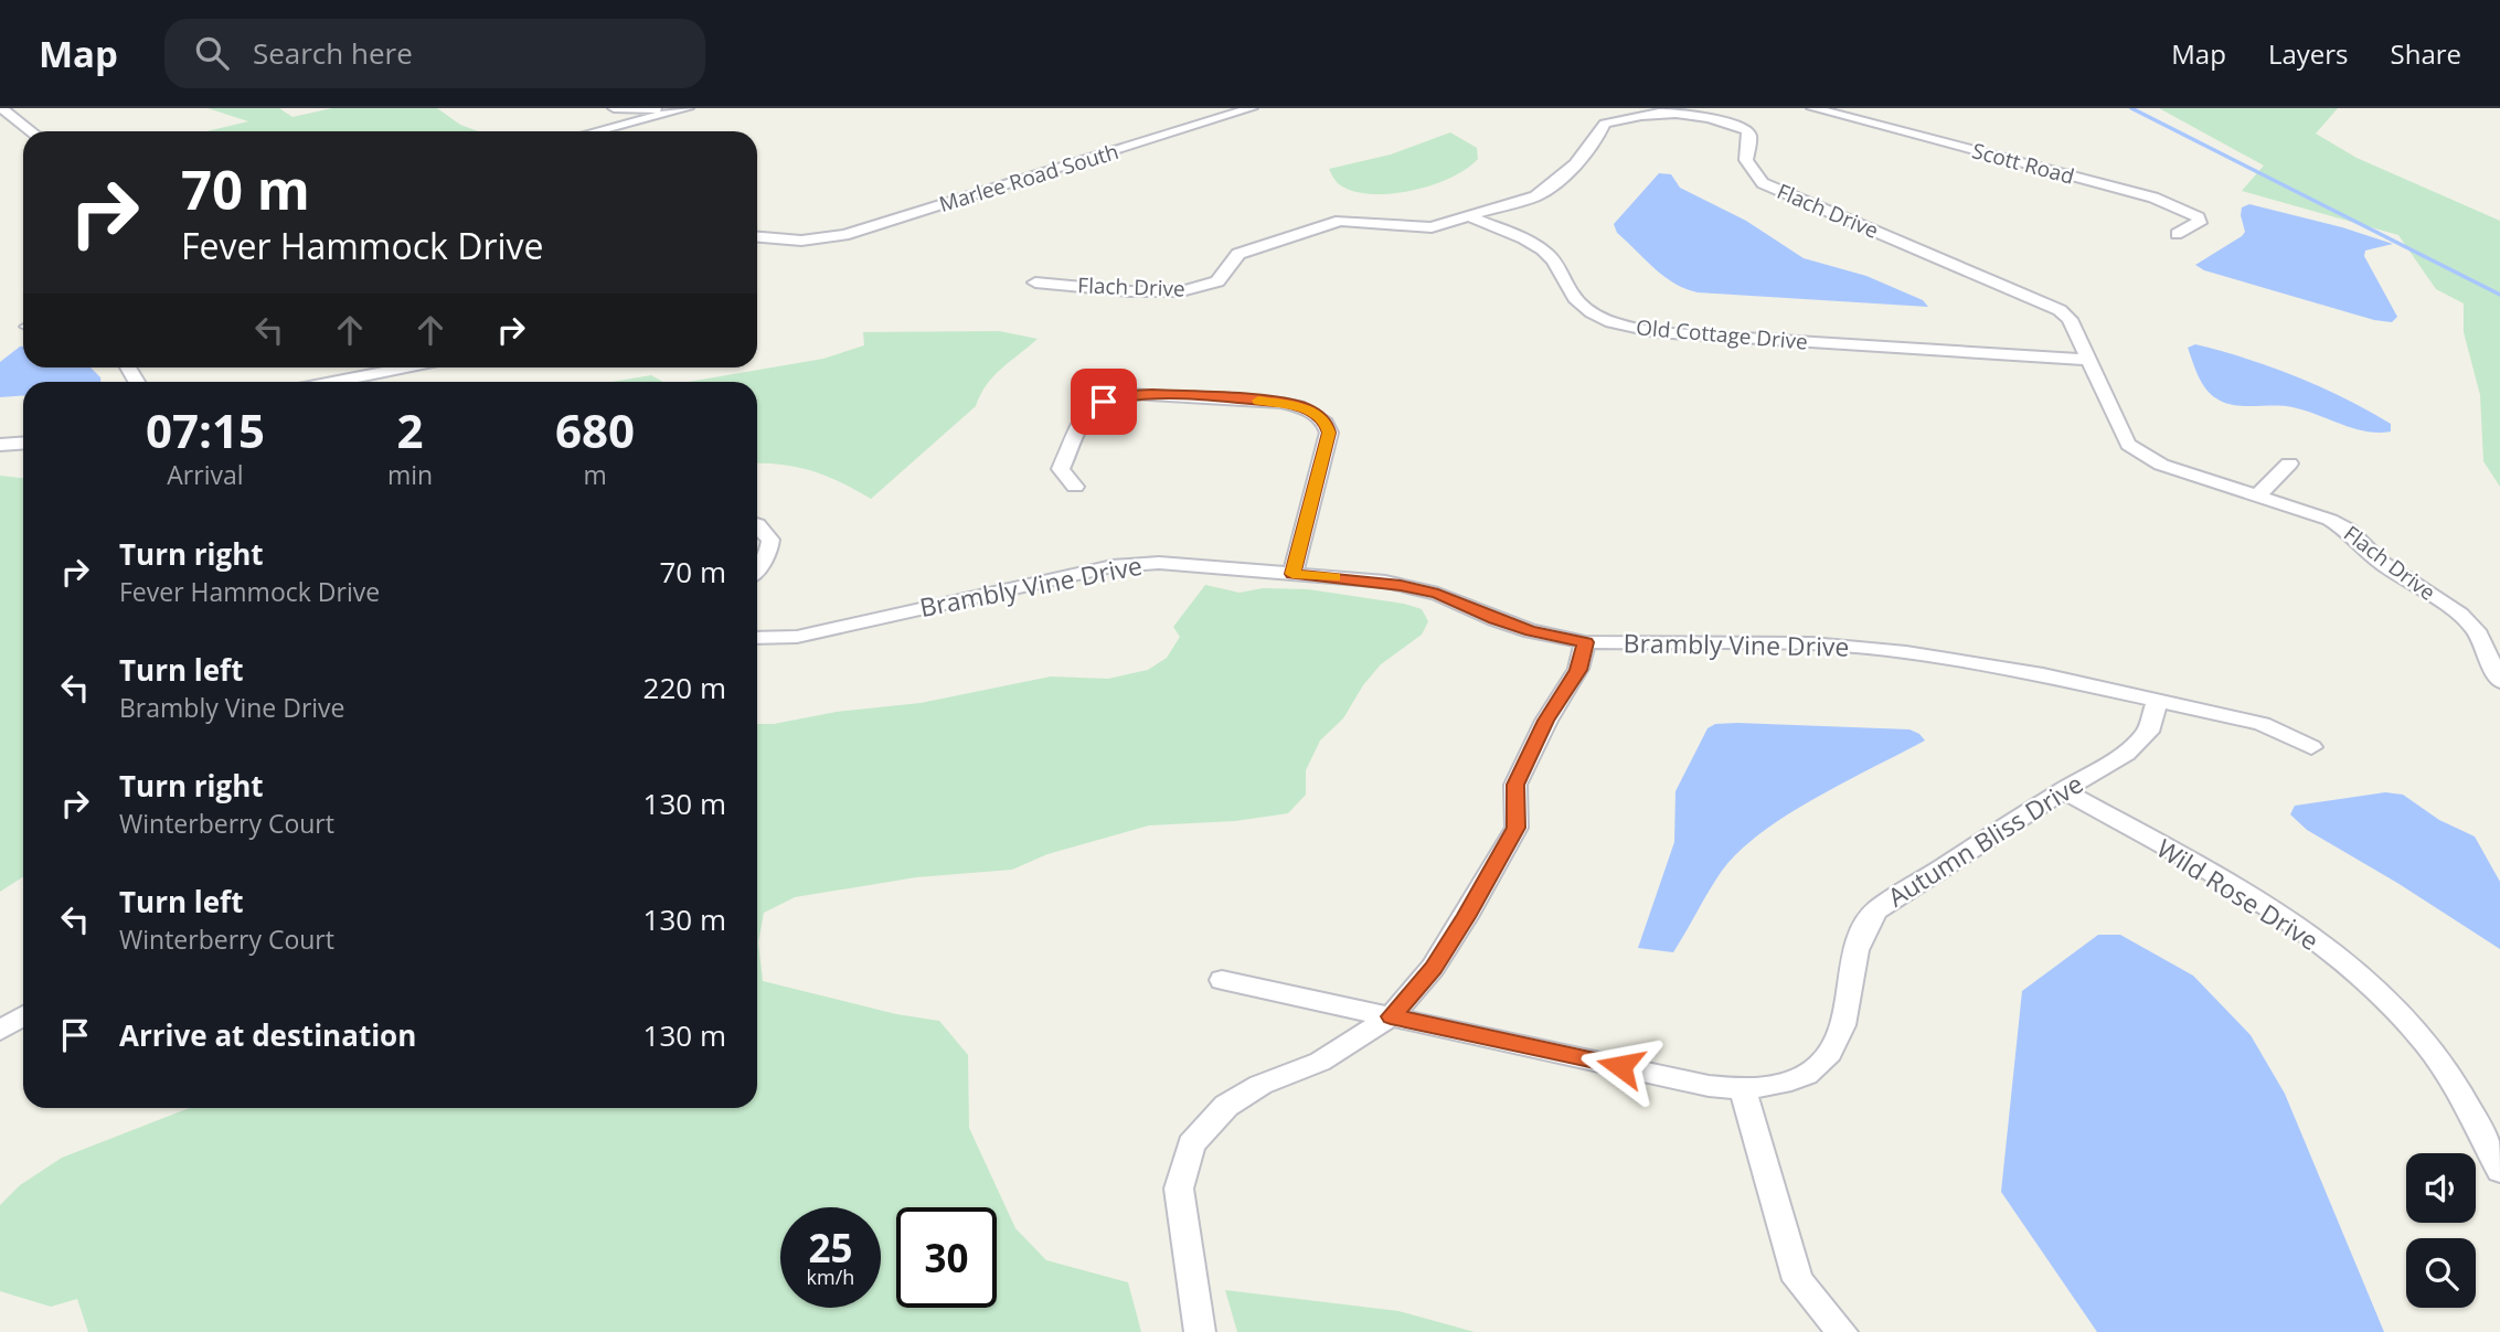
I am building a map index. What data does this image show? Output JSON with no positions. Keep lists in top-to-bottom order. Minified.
{"streets":{"street":["Scott Road","Marlee Road South","Flach Drive","Old Cottage Drive","Brambly Vine Drive","Autumn Bliss Drive","Wild Rose Drive"]},"crossings":[["Flach Drive","Old Cottage Drive"],["Brambly Vine Drive","Autumn Bliss Drive"],["Autumn Bliss Drive","Wild Rose Drive"]],"page":{"header":"Map","search":"Search here","nav":["Map","Layers","Share"],"turn":["70 m","Fever Hammock Drive"],"eta":["07:15","Arrival","2","min","680","m"],"list":[{"name":"Turn right","note":"Fever Hammock Drive","value":"70 m"},{"name":"Turn left","note":"Brambly Vine Drive","value":"220 m"},{"name":"Turn right","note":"Winterberry Court","value":"130 m"},{"name":"Turn left","note":"Winterberry Court","value":"130 m"},{"name":"Arrive at destination","value":"130 m"}],"speed":"25 km/h","limit":"30"}}
